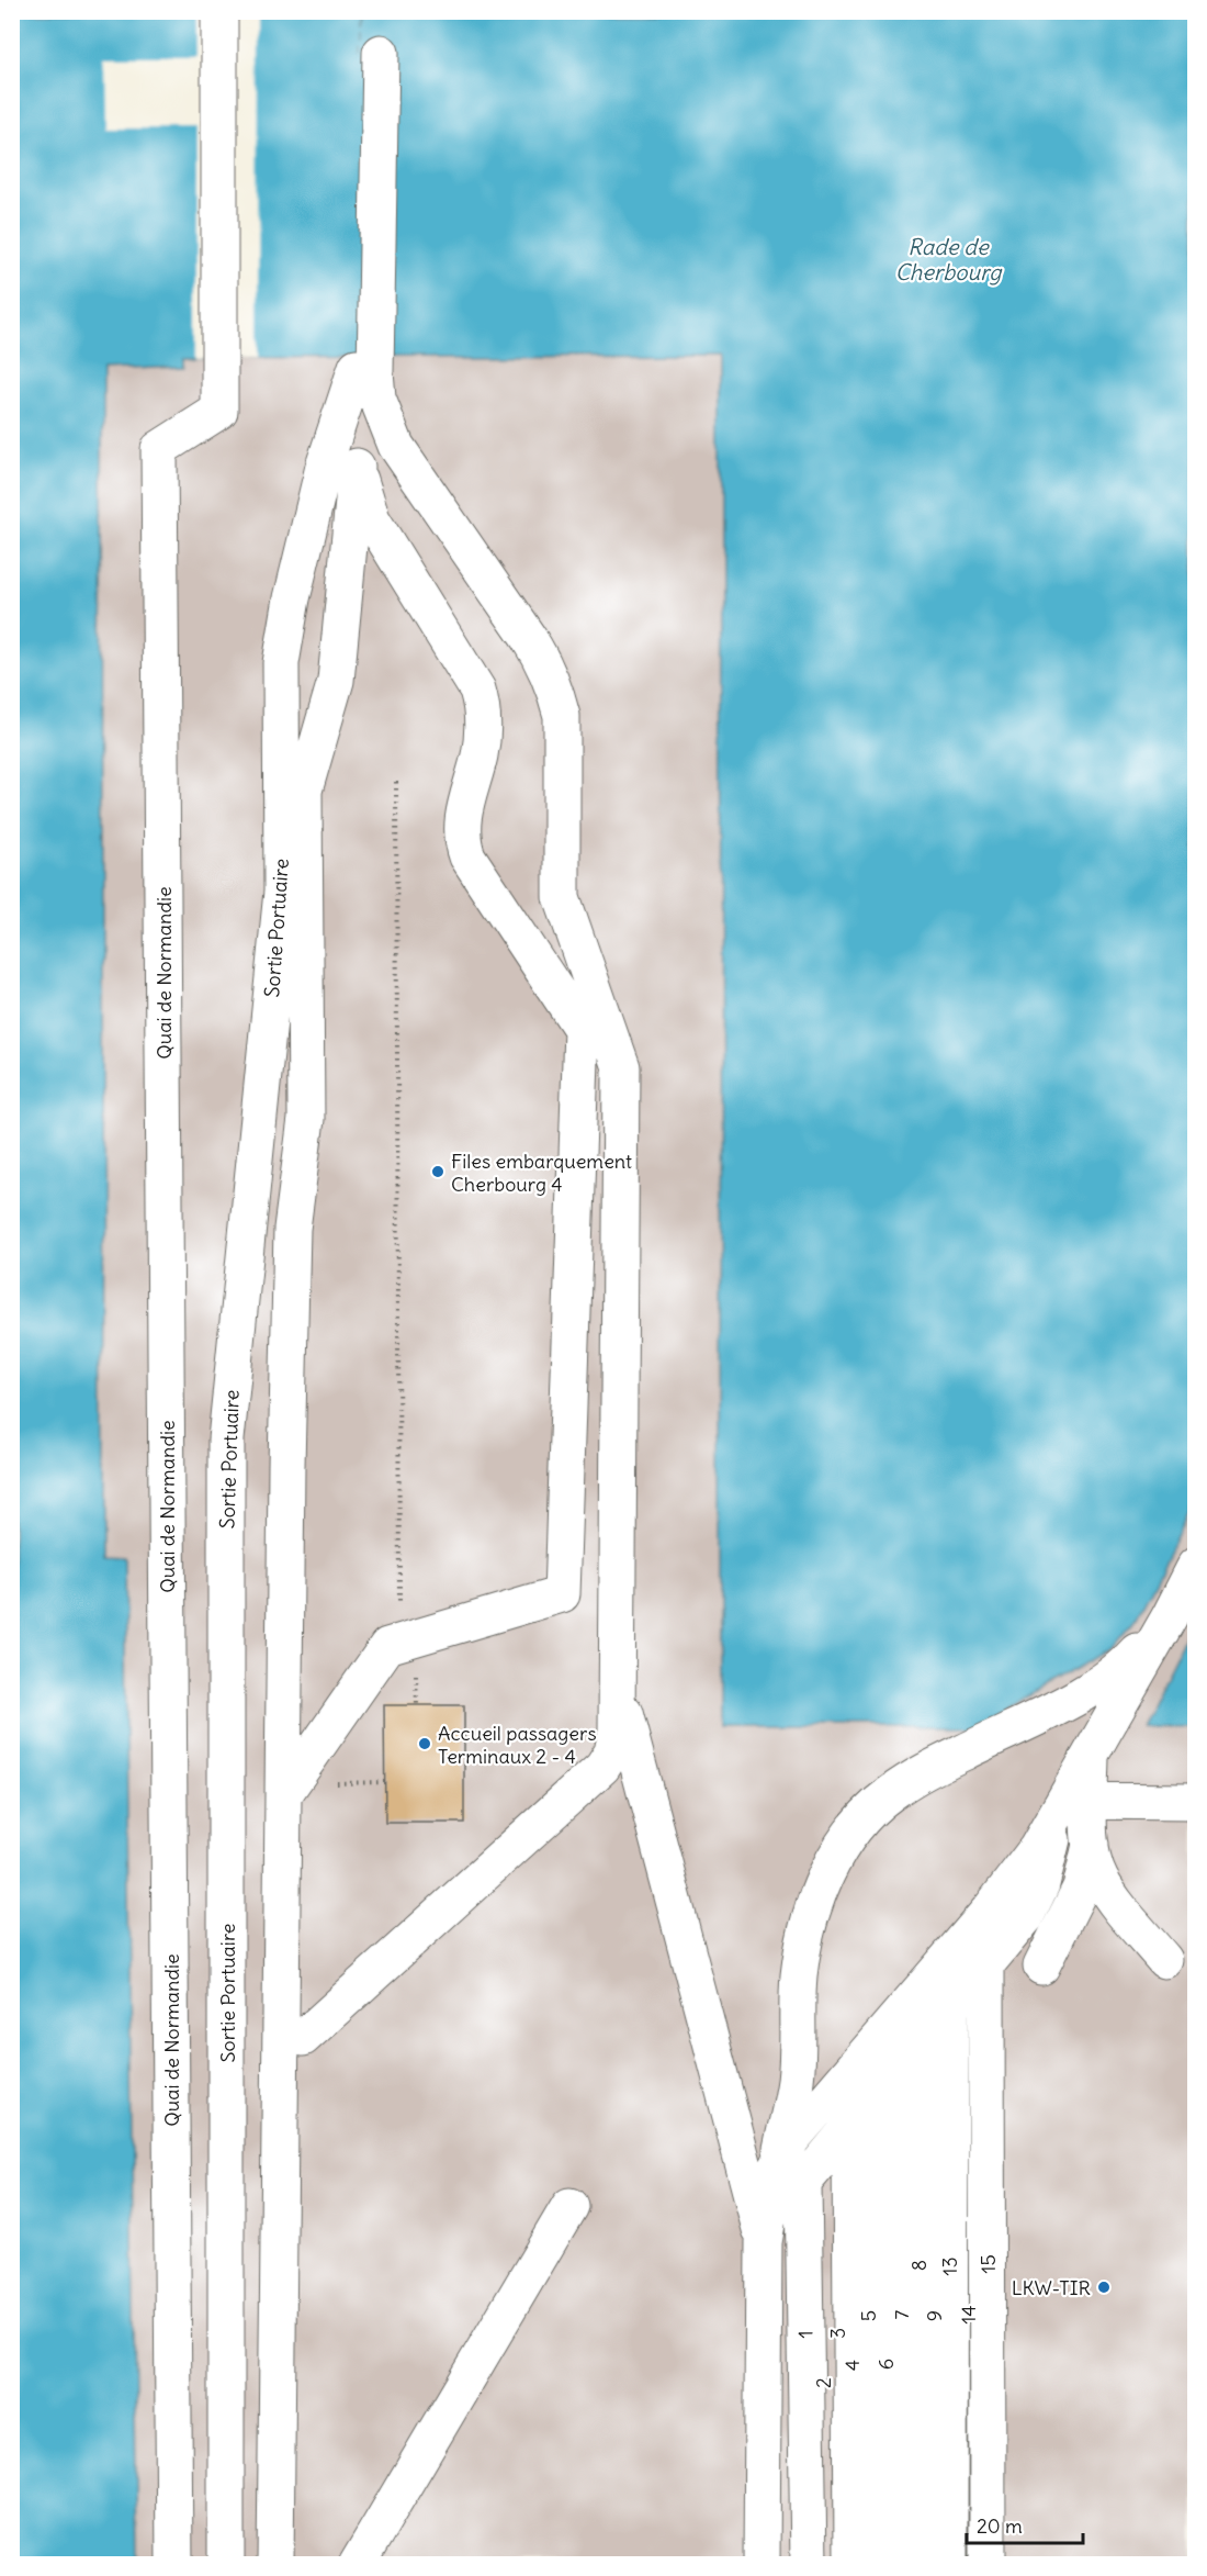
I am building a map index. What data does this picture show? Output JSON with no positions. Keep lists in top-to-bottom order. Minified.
{"streets":{"lane":["Sortie Portuaire","Quai de Normandie","15","8","13","7","14","5","9","3","1","6","4","2"]},"crossings":[["15","8"],["15","13"],["15","7"],["15","14"],["15","5"],["15","9"],["15","3"],["15","1"],["15","6"],["15","4"],["15","2"],["8","13"],["8","7"],["8","14"],["8","5"],["8","9"],["8","3"],["8","1"],["8","6"],["8","4"],["8","2"],["13","7"],["13","14"],["13","5"],["13","9"],["13","3"],["13","1"],["13","6"],["13","4"],["13","2"],["7","14"],["7","5"],["7","9"],["7","3"],["7","1"],["7","6"],["7","4"],["7","2"],["14","5"],["14","9"],["14","3"],["14","1"],["14","6"],["14","4"],["14","2"],["5","9"],["5","3"],["5","1"],["5","6"],["5","4"],["5","2"],["9","3"],["9","1"],["9","6"],["9","4"],["9","2"],["3","1"],["3","6"],["3","4"],["3","2"],["1","6"],["1","4"],["1","2"],["6","4"],["6","2"],["4","2"]],"water":["Rade de Cherbourg"],"places":["Files embarquement Cherbourg 4","Accueil passagers Terminaux 2 - 4","LKW-TIR"],"scale_bar":"20 m"}
